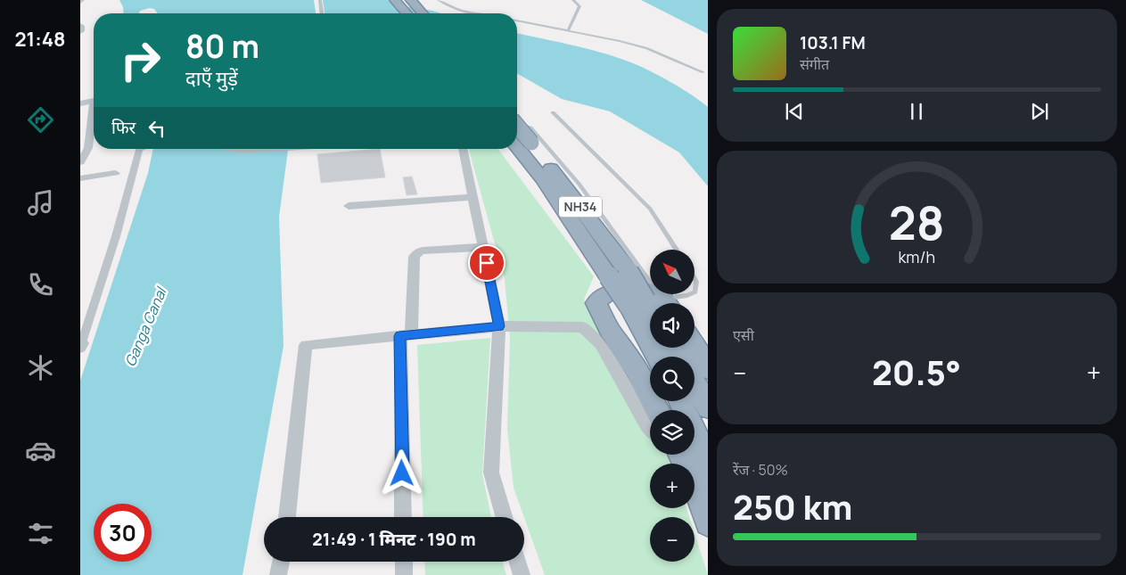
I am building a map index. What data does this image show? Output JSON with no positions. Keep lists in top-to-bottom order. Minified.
{"streets":{"highway":["NH34"]},"water":["Ganga Canal"],"north":"top left","page":{"tabs":"21:48","turn":["80 m","दाएँ मुड़ें"],"song":["103.1 FM","संगीत"],"then":"फिर","map_buttons":["+","−"],"tile":["एसी",["रेंज · 50%","250 km"]],"heat":["−","20.5°","+"],"limit":"30","trip":"21:49 · 1 मिनट · 190 m","gauge":["28","km/h"]}}
